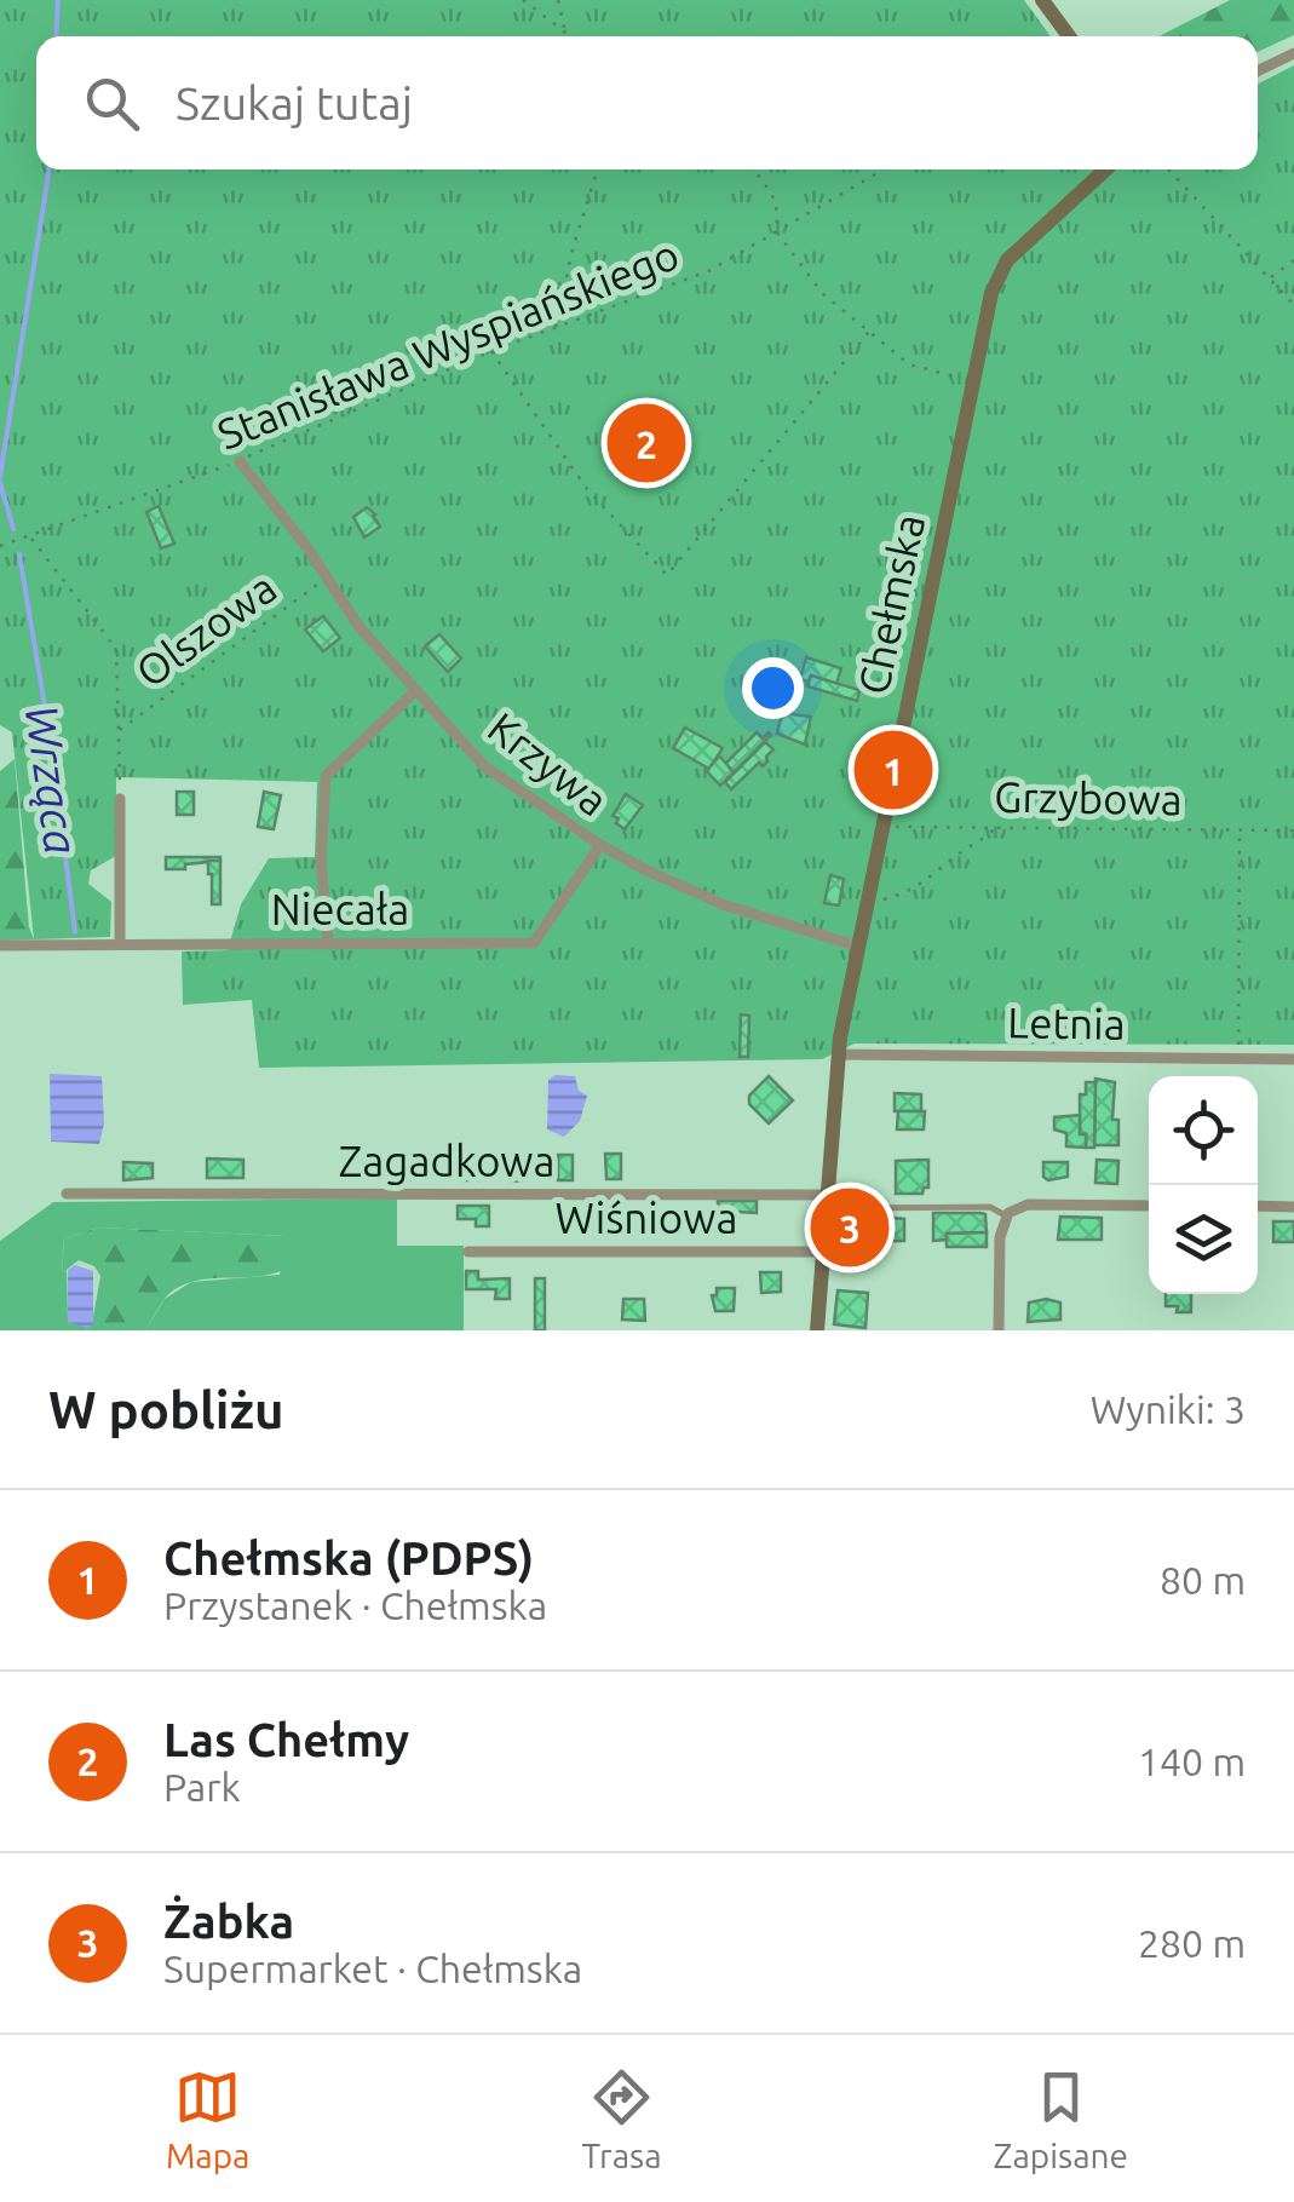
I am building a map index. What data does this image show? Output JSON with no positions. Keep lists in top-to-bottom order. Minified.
{"streets":{"street":["Chełmska","Krzywa","Niecała","Letnia","Zagadkowa","Wiśniowa"],"path":["Stanisława Wyspiańskiego","Olszowa","Grzybowa"]},"crossings":[["Stanisława Wyspiańskiego","Krzywa"],["Chełmska","Krzywa"],["Chełmska","Grzybowa"],["Chełmska","Letnia"],["Chełmska","Zagadkowa"],["Chełmska","Wiśniowa"],["Olszowa","Krzywa"],["Krzywa","Niecała"]],"water":["Wrząca"],"page":{"search":"Szukaj tutaj","pins":["2","1","3"],"heading":["W pobliżu","Wyniki: 3"],"list":[{"mark":"1","name":"Chełmska (PDPS)","note":"Przystanek · Chełmska","value":"80 m"},{"mark":"2","name":"Las Chełmy","note":"Park","value":"140 m"},{"mark":"3","name":"Żabka","note":"Supermarket · Chełmska","value":"280 m"}],"nav":["Mapa","Trasa","Zapisane"]}}
